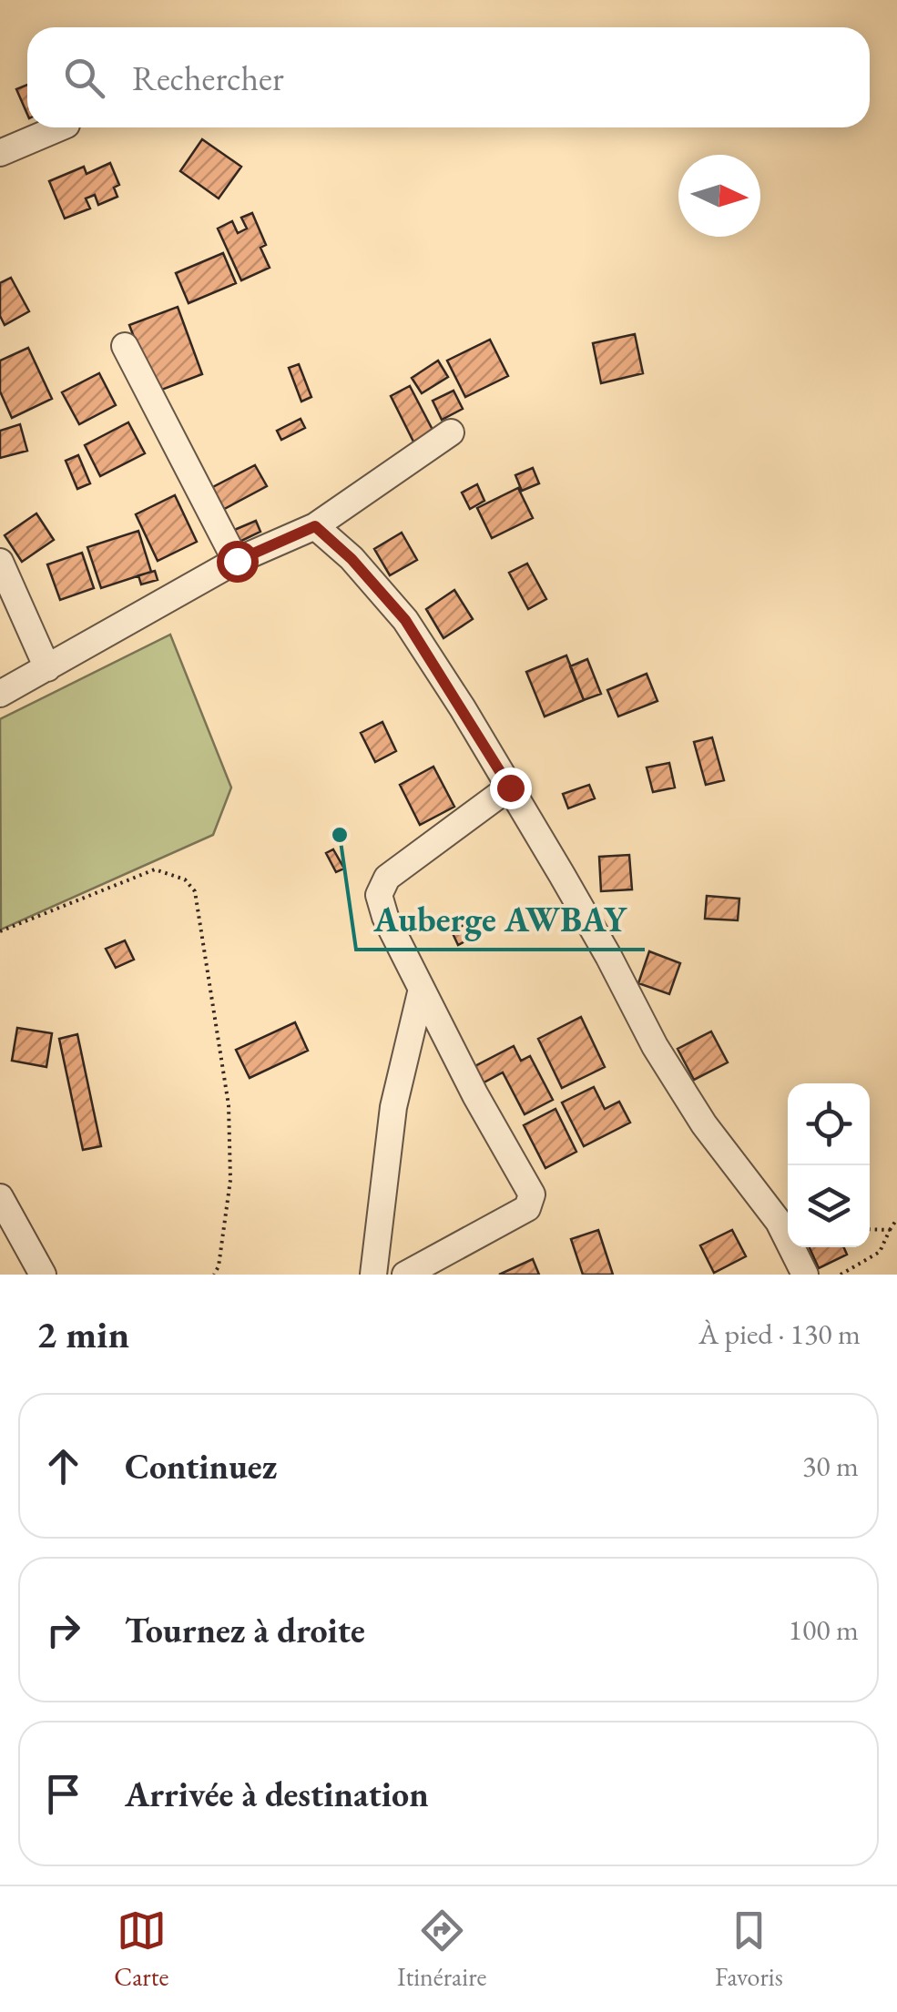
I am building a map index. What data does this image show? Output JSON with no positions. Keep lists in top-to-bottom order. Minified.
{"places":["Auberge AWBAY"],"north":"right","page":{"search":"Rechercher","heading":["2 min","À pied · 130 m"],"list":[["Continuez","30 m"],["Tournez à droite","100 m"],"Arrivée à destination"],"nav":["Carte","Itinéraire","Favoris"]}}
